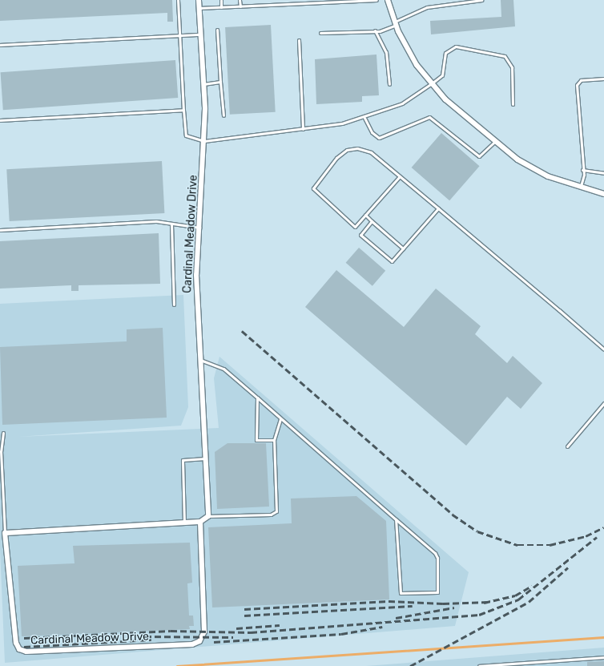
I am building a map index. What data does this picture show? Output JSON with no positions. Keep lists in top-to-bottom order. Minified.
{"streets":{"street":["Cardinal Meadow Drive"]}}
